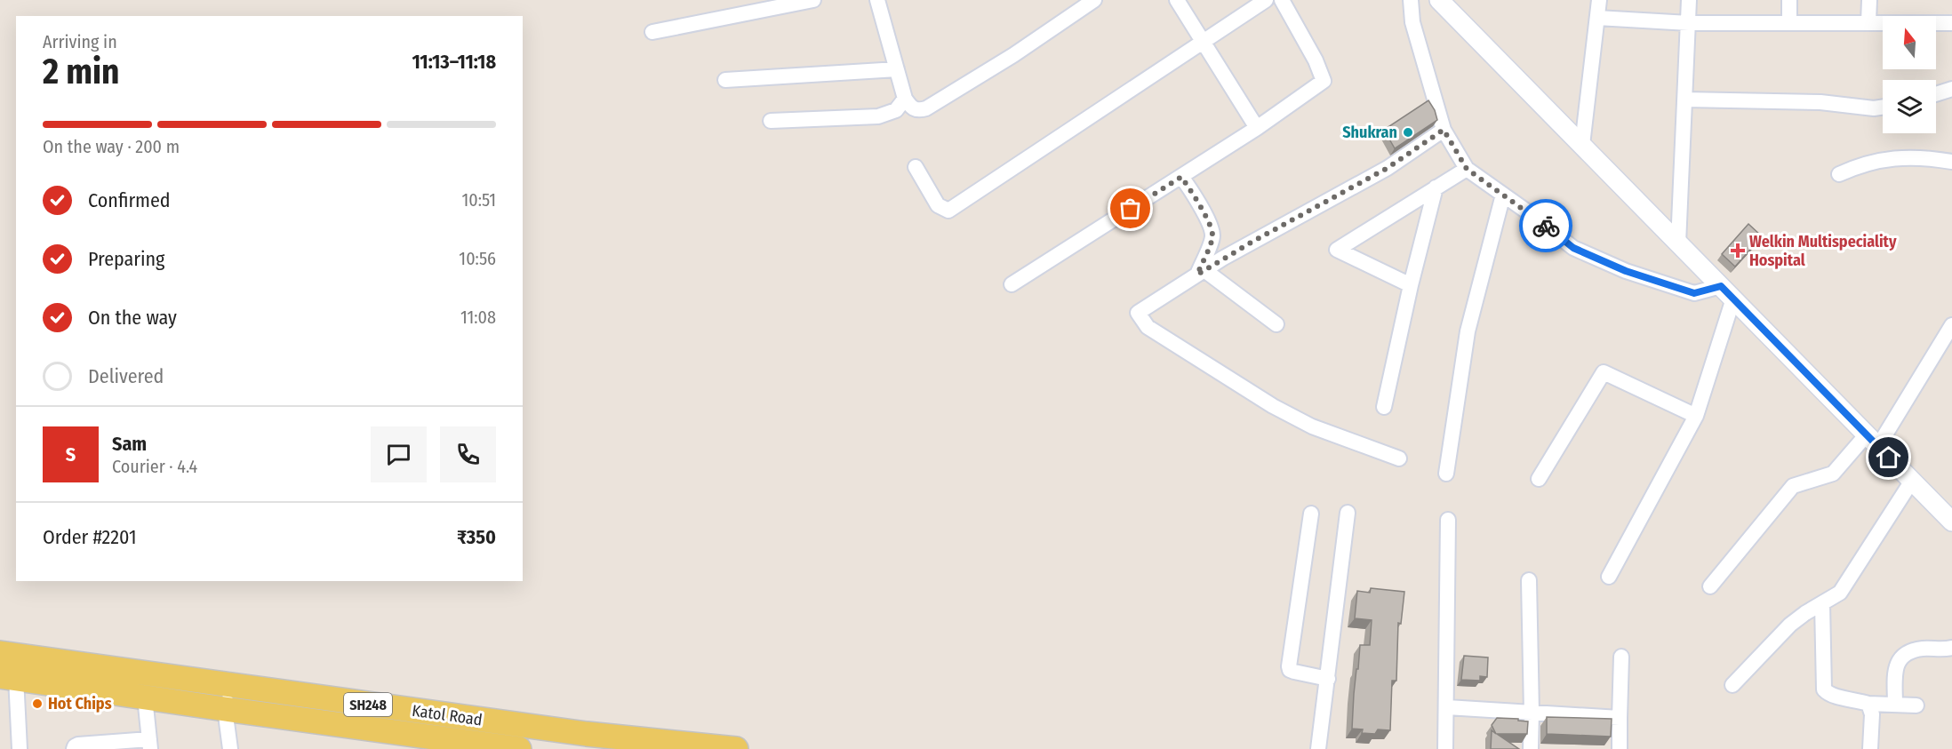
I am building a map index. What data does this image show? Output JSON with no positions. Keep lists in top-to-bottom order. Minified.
{"streets":{"main road":["SH248","Katol Road"]},"places":{"other":["Shukran","Hot Chips"],"health":["Welkin Multispeciality Hospital"]},"north":"top","page":{"heading":["2 min","Arriving in","11:13–11:18"],"panel":["Sam","Courier · 4.4","Order #2201","₹350"],"bar":"On the way · 200 m","list":[["Confirmed","10:51"],["Preparing","10:56"],["On the way","11:08"],"Delivered"],"round":"S"}}
